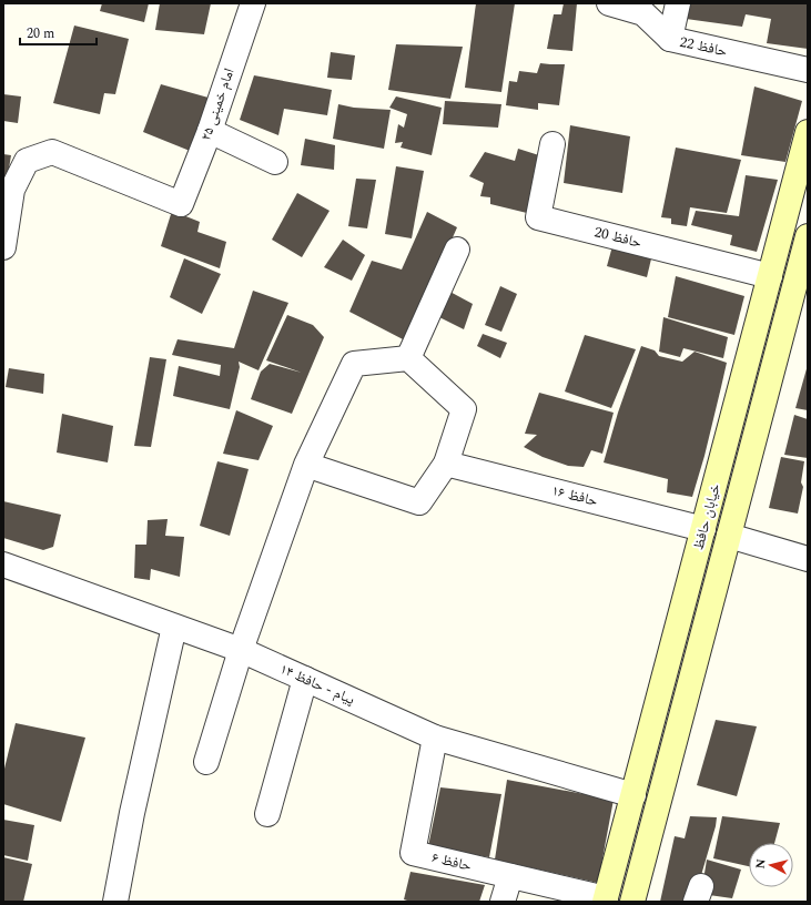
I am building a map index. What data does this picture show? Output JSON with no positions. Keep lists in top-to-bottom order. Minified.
{"streets":{"main road":["خیابان حافظ"],"street":["حافظ 22","امام خمینی ۲۵","حافظ 20","حافظ ۱۶","پیام - حافظ ۱۴","حافظ ۶"]},"crossings":[["حافظ 20","خیابان حافظ"],["حافظ ۱۶","خیابان حافظ"],["خیابان حافظ","پیام - حافظ ۱۴"],["خیابان حافظ","حافظ ۶"],["پیام - حافظ ۱۴","حافظ ۶"]],"scale_bar":"20 m","north":"left"}
